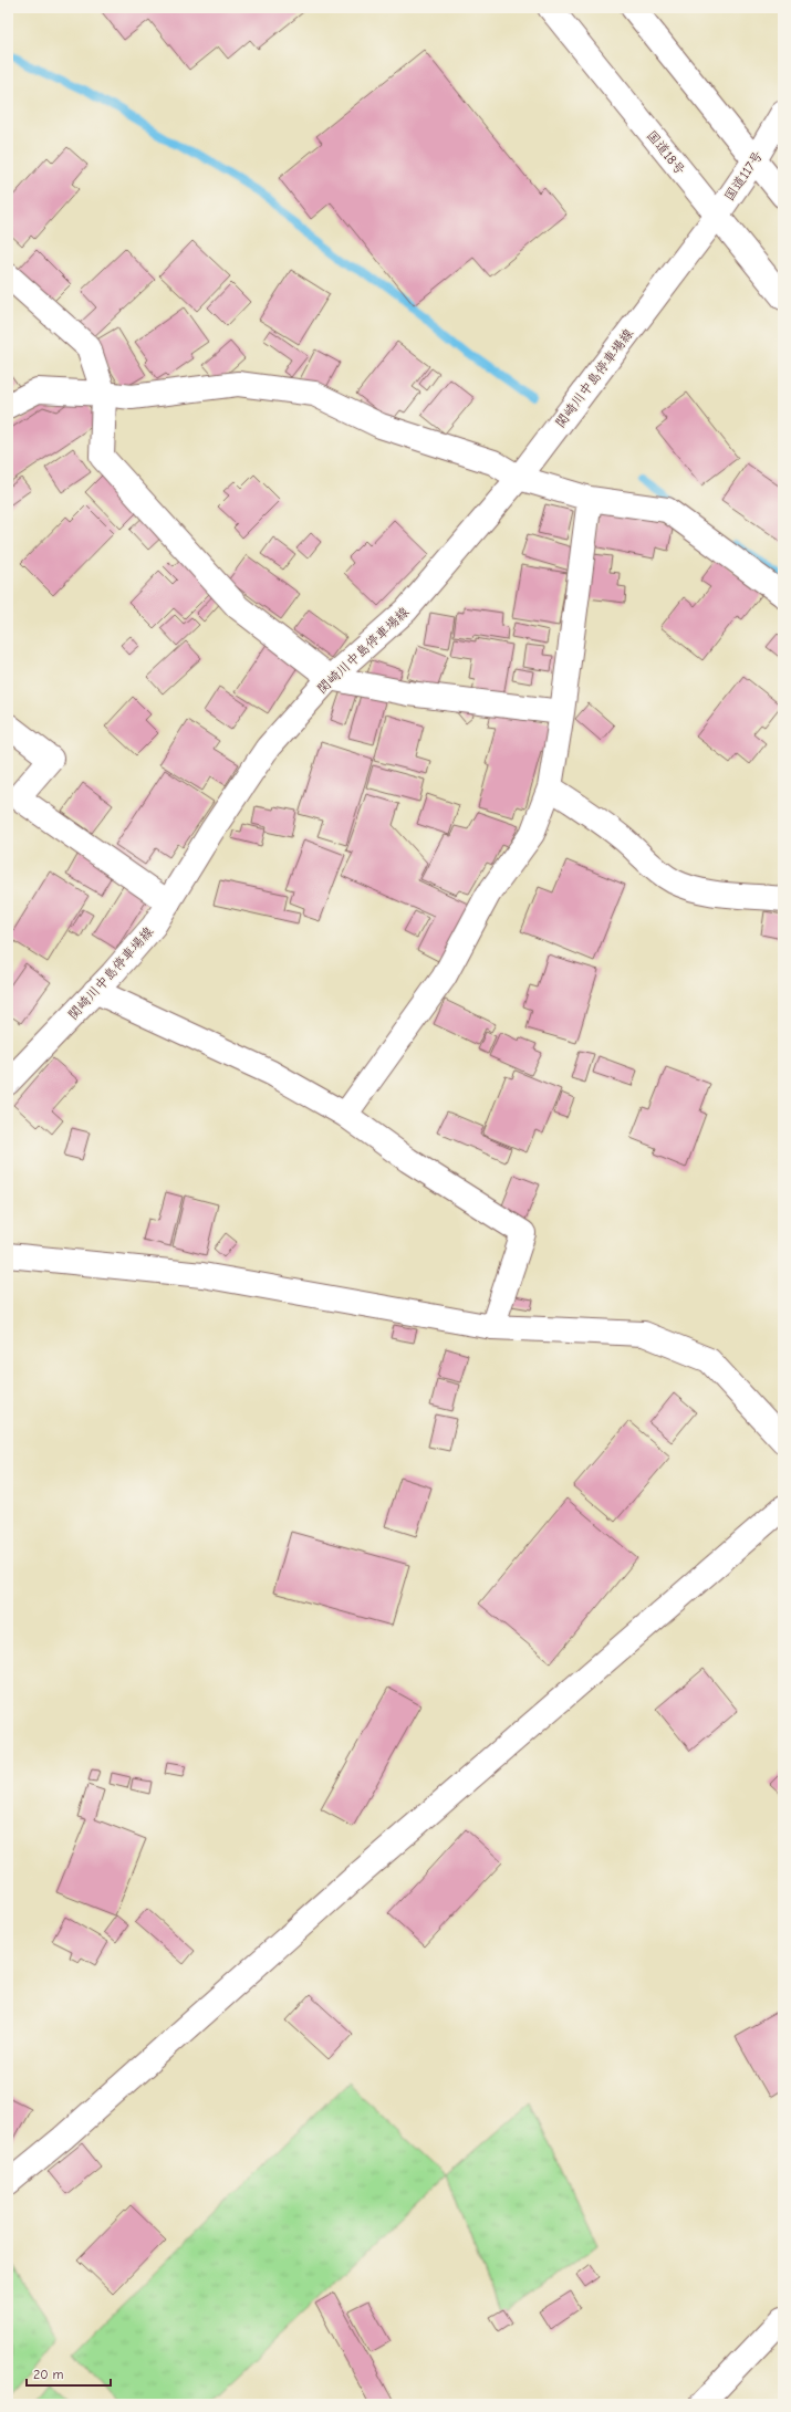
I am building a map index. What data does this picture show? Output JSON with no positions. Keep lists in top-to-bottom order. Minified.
{"streets":{"main road":["国道18号","国道117号","関崎川中島停車場線"]},"crossings":[["国道18号","国道117号"],["国道18号","関崎川中島停車場線"],["国道117号","関崎川中島停車場線"]],"scale_bar":"20 m"}
